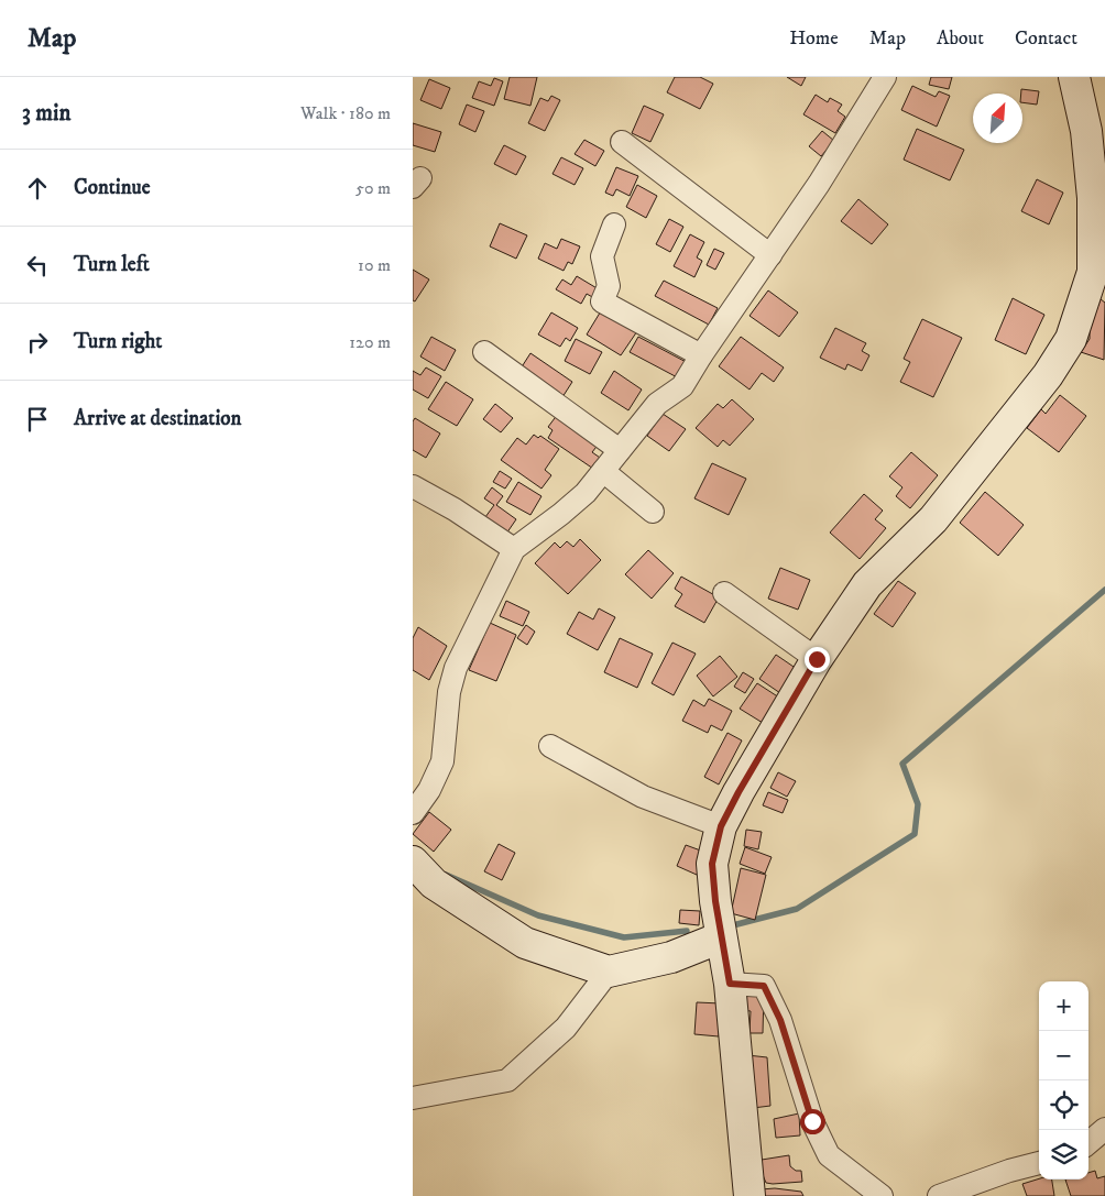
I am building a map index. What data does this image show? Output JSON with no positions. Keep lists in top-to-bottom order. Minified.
{"north":"top right","page":{"header":"Map","nav":["Home","Map","About","Contact"],"heading":["3 min","Walk · 180 m"],"list":[["Continue","50 m"],["Turn left","10 m"],["Turn right","120 m"],"Arrive at destination"],"map_buttons":["+","−"]}}
